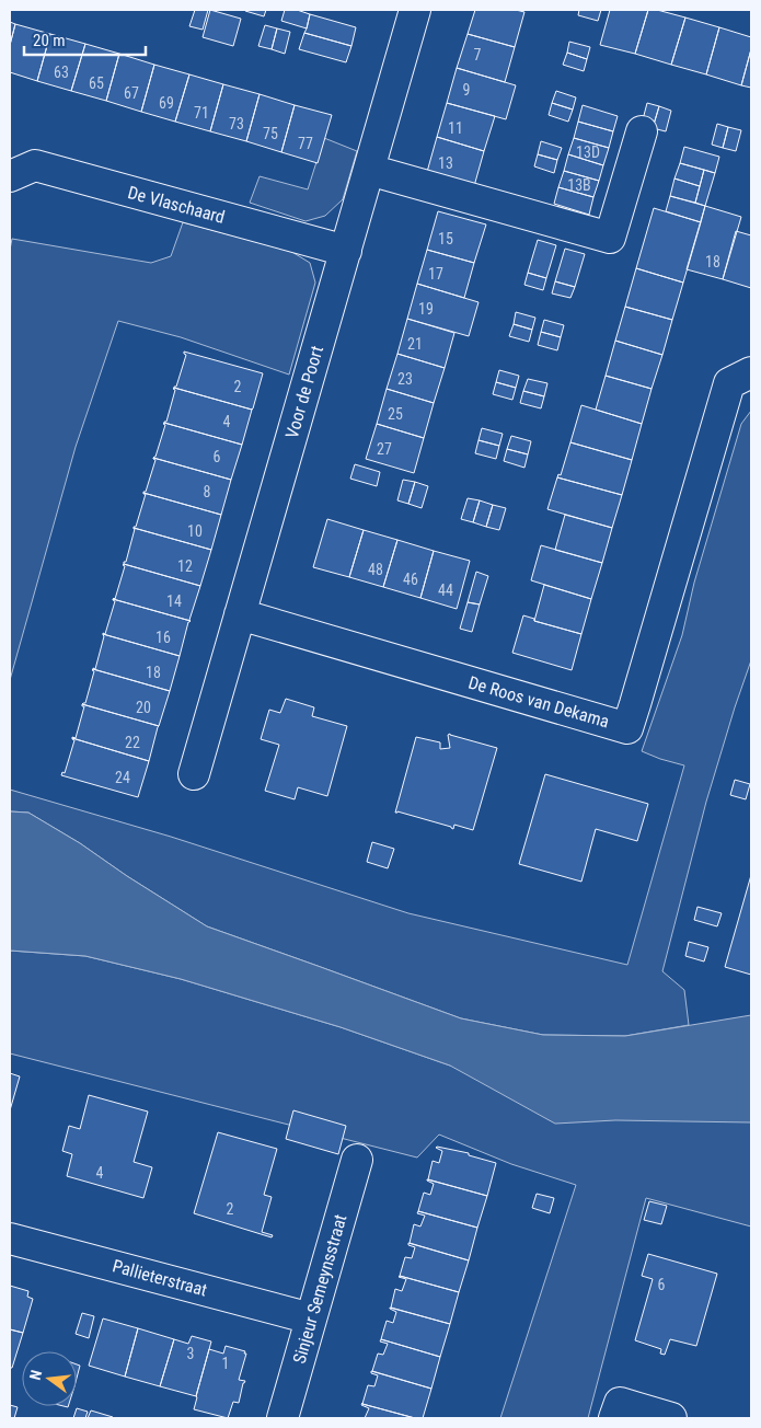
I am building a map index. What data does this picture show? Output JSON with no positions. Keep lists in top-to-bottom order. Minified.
{"streets":{"street":["De Vlaschaard","Voor de Poort","De Roos van Dekama","Pallieterstraat","Sinjeur Semeynsstraat"]},"crossings":[["De Vlaschaard","Voor de Poort"],["Voor de Poort","De Roos van Dekama"],["Pallieterstraat","Sinjeur Semeynsstraat"]],"house_numbers":["7","63","65","9","67","69","71","73","11","75","77","13D","13","13B","15","18","17","19","21","23","2","25","4","27","6","8","10","12","48","46","44","14","16","18","20","22","24","4","2","6","3","1"],"scale_bar":"20 m","north":"left"}
